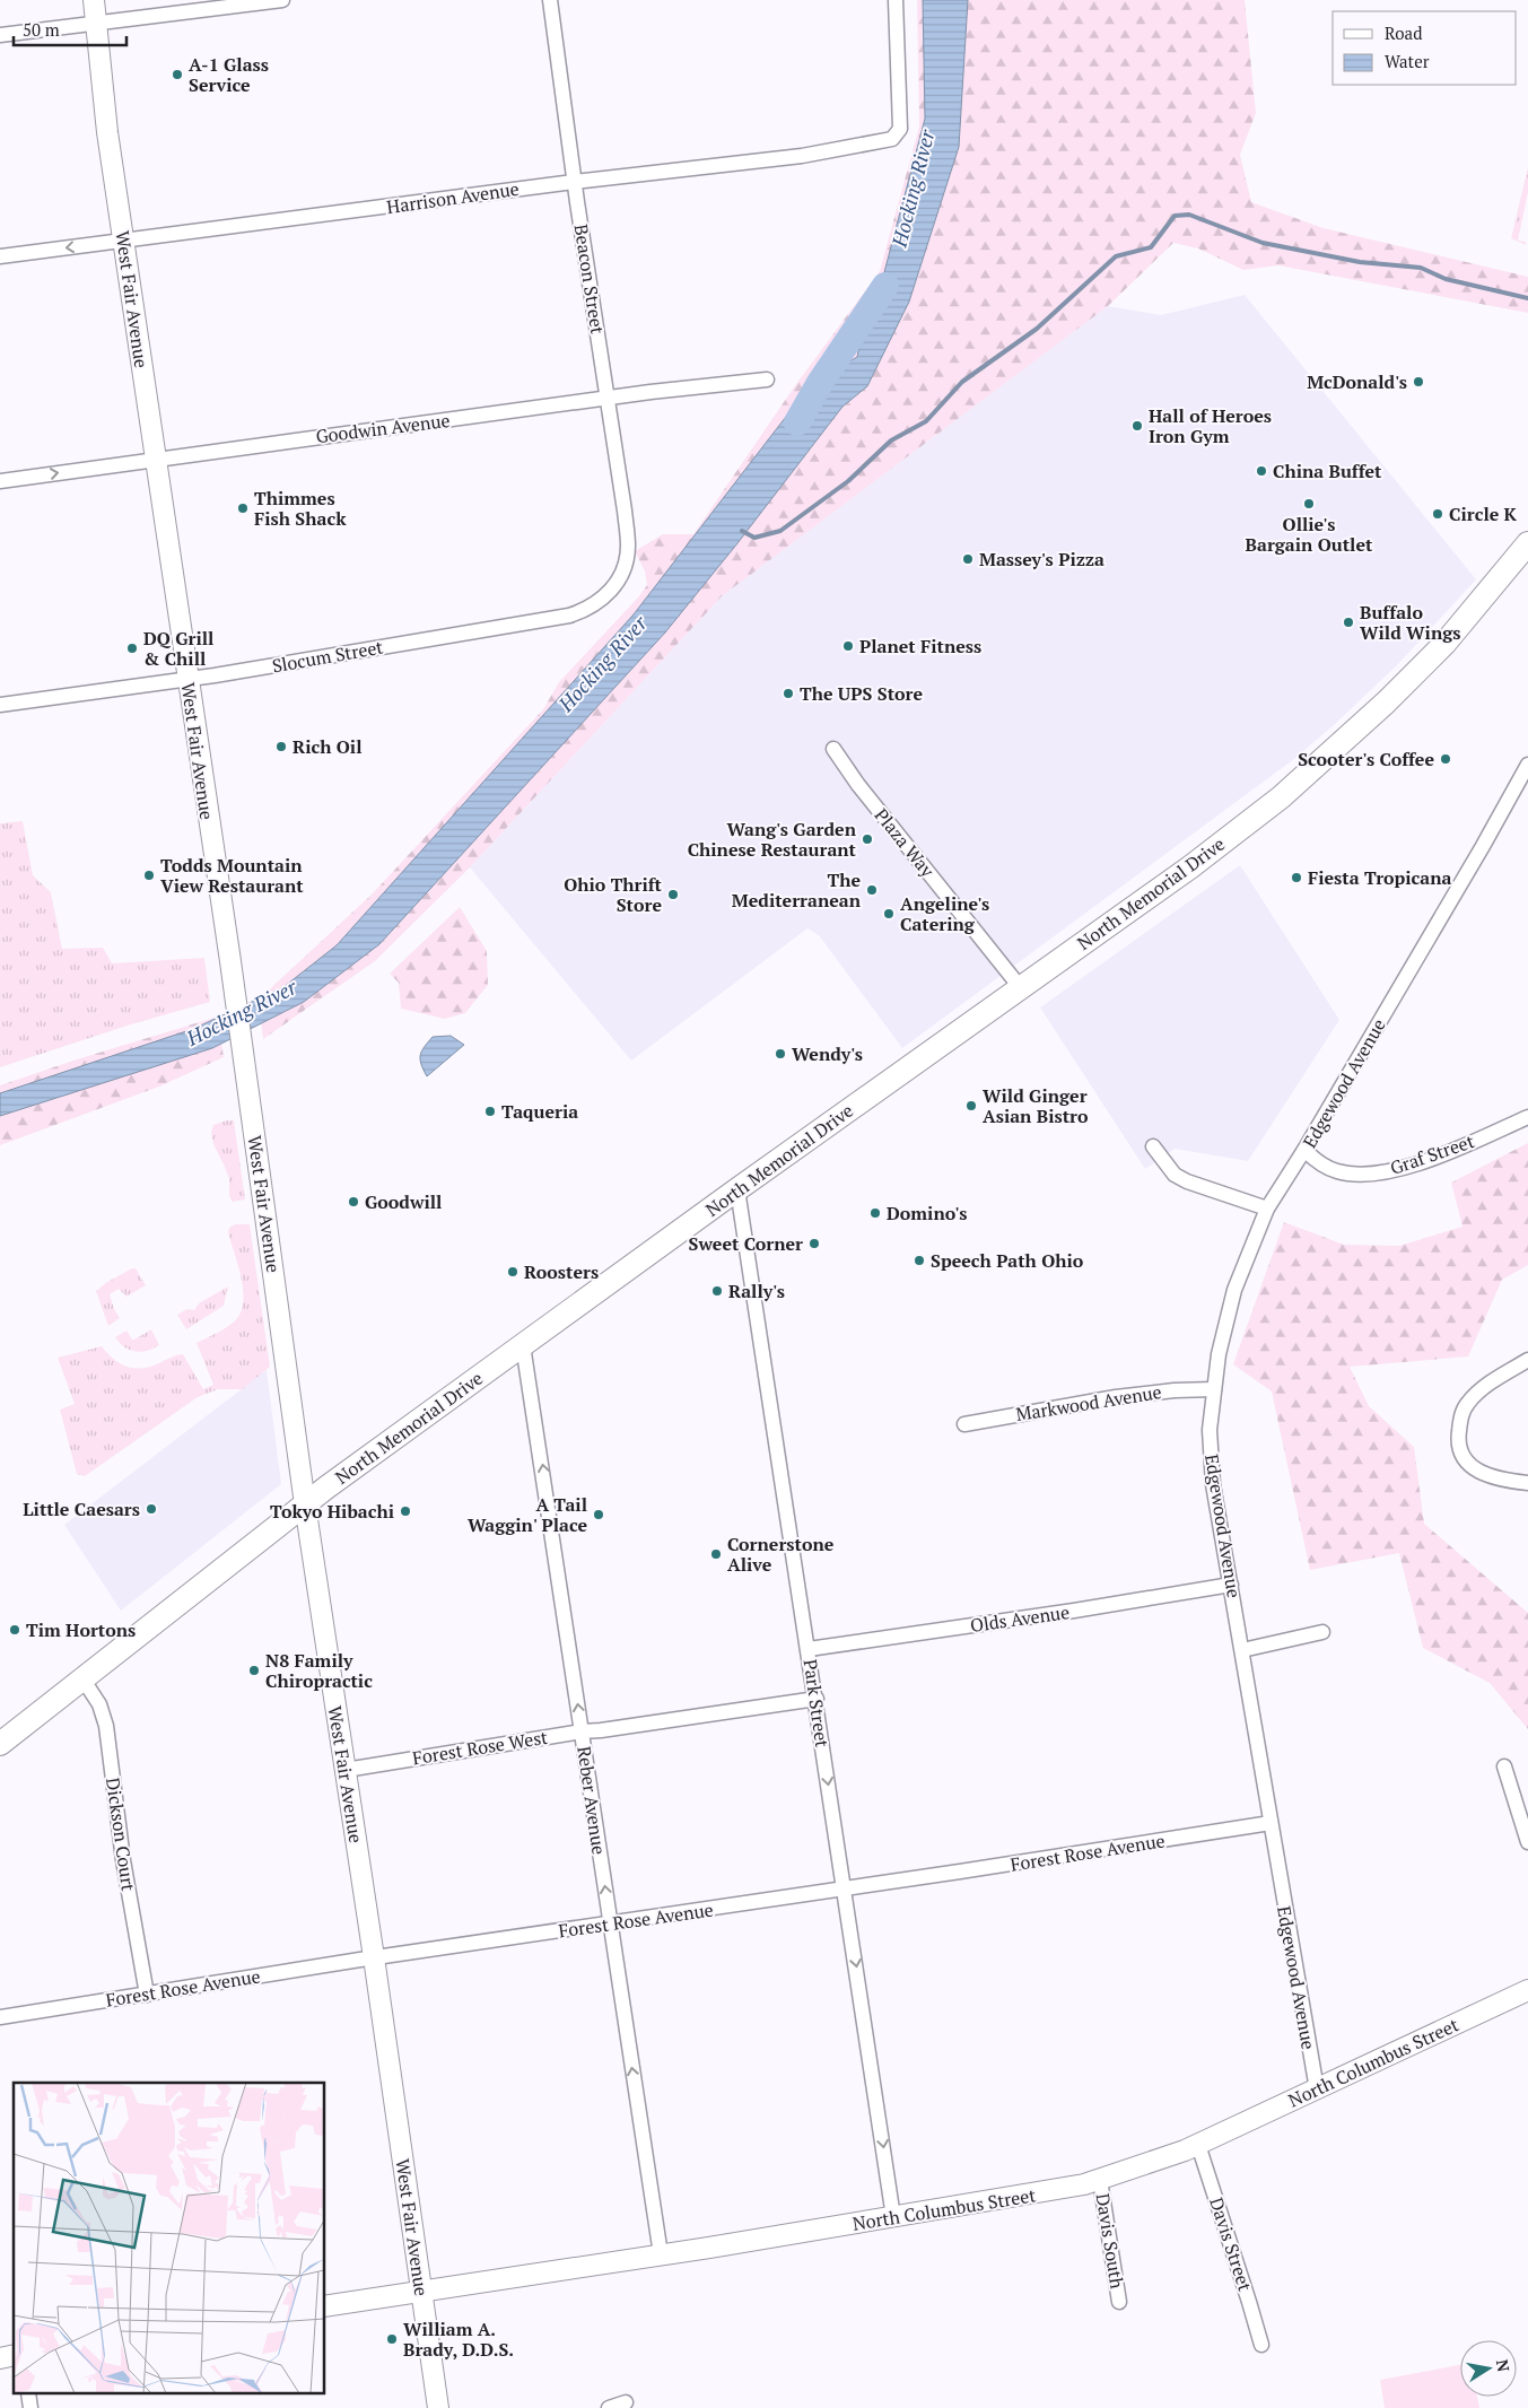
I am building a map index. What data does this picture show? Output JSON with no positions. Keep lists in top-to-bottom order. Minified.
{"streets":{"main road":["West Fair Avenue","North Memorial Drive","North Columbus Street"],"street":["Harrison Avenue","Beacon Street","Goodwin Avenue","Slocum Street","Plaza Way","Edgewood Avenue","Graf Street","Markwood Avenue","Olds Avenue","Park Street","Forest Rose West","Reber Avenue","Dickson Court","Forest Rose Avenue","Davis South","Davis Street"]},"crossings":[["Harrison Avenue","Beacon Street"],["Harrison Avenue","West Fair Avenue"],["Beacon Street","Goodwin Avenue"],["Beacon Street","Slocum Street"],["West Fair Avenue","Goodwin Avenue"],["West Fair Avenue","Slocum Street"],["West Fair Avenue","North Memorial Drive"],["West Fair Avenue","Forest Rose West"],["West Fair Avenue","Forest Rose Avenue"],["West Fair Avenue","North Columbus Street"],["Plaza Way","North Memorial Drive"],["North Memorial Drive","Park Street"],["North Memorial Drive","Reber Avenue"],["North Memorial Drive","Dickson Court"],["Edgewood Avenue","Graf Street"],["Edgewood Avenue","Markwood Avenue"],["Edgewood Avenue","Olds Avenue"],["Edgewood Avenue","Forest Rose Avenue"],["Edgewood Avenue","North Columbus Street"],["Olds Avenue","Park Street"],["Park Street","Forest Rose West"],["Park Street","Forest Rose Avenue"],["Park Street","North Columbus Street"],["Forest Rose West","Reber Avenue"],["Reber Avenue","Forest Rose Avenue"],["Reber Avenue","North Columbus Street"],["Dickson Court","Forest Rose Avenue"],["North Columbus Street","Davis South"],["North Columbus Street","Davis Street"]],"one_way":["Park Street","Reber Avenue"],"water":["Hocking River"],"places":["A-1 Glass Service","McDonald's","Hall of Heroes Iron Gym","China Buffet","Ollie's Bargain Outlet","Thimmes Fish Shack","Circle K","Massey's Pizza","Buffalo Wild Wings","Planet Fitness","DQ Grill & Chill","The UPS Store","Rich Oil","Scooter's Coffee","Wang's Garden Chinese Restaurant","Todds Mountain View Restaurant","Fiesta Tropicana","The Mediterranean","Ohio Thrift Store","Angeline's Catering","Wendy's","Wild Ginger Asian Bistro","Taqueria","Goodwill","Domino's","Sweet Corner","Speech Path Ohio","Roosters","Rally's","Little Caesars","Tokyo Hibachi","A Tail Waggin' Place","Cornerstone Alive","Tim Hortons","N8 Family Chiropractic","William A. Brady, D.D.S."],"legend":["Road","Water"],"scale_bar":"50 m","north":"right"}
